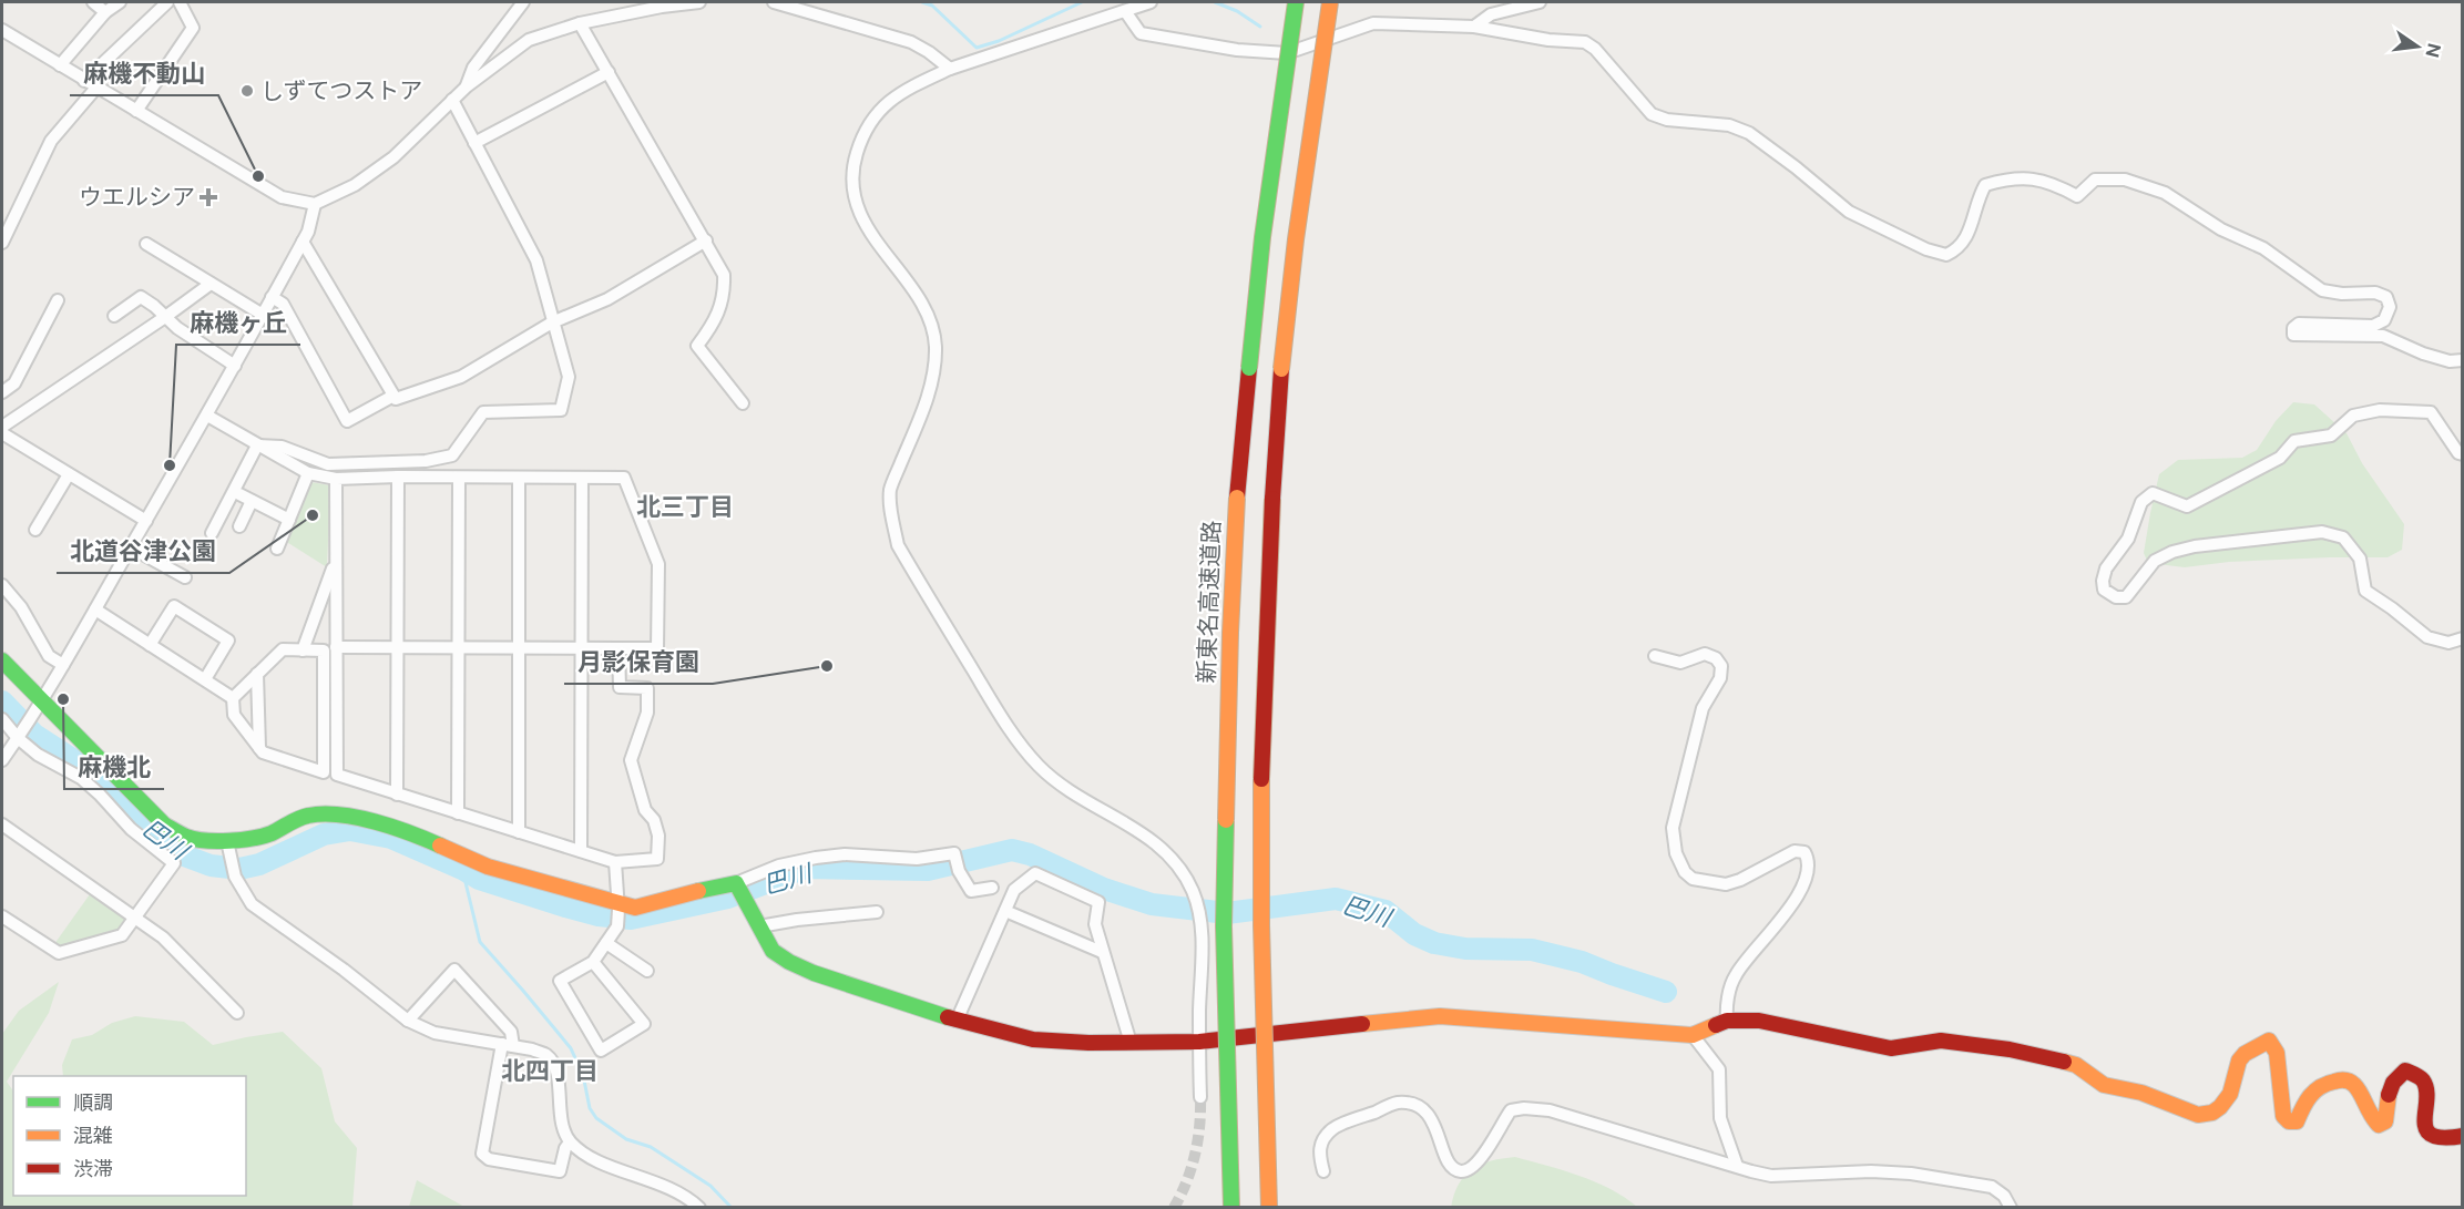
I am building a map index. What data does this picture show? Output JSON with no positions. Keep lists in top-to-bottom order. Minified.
{"streets":{"main road":["新東名高速道路"]},"districts":["北三丁目","北四丁目"],"water":["巴川"],"places":{"other":["しずてつストア","麻機不動山","麻機ヶ丘","北道谷津公園","月影保育園","麻機北"],"health":["ウエルシア"]},"legend":["順調","混雑","渋滞"],"north":"right"}
